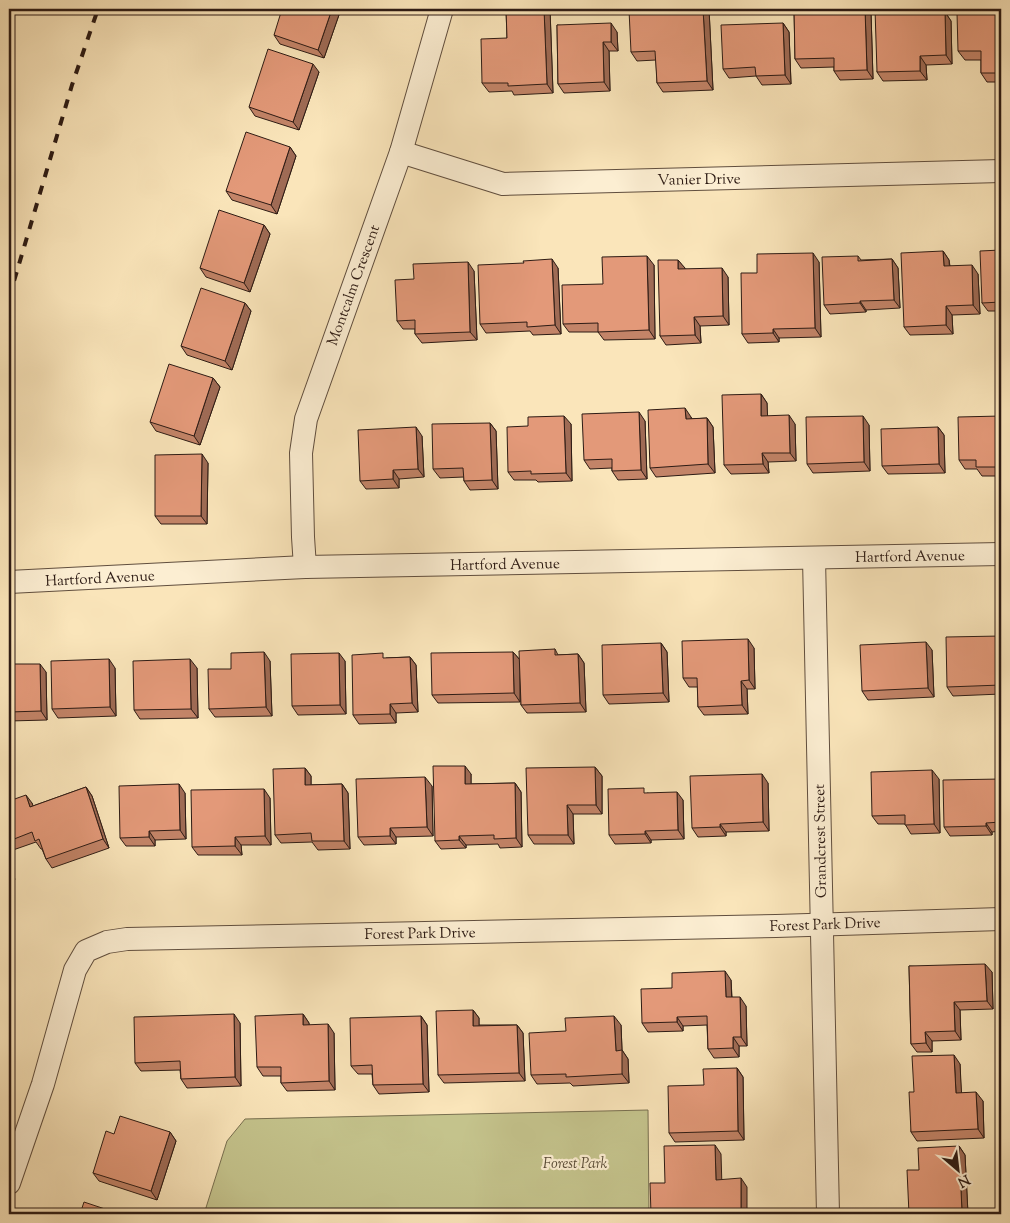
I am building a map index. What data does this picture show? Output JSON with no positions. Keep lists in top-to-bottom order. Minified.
{"streets":{"street":["Vanier Drive","Montcalm Crescent","Hartford Avenue","Grandcrest Street","Forest Park Drive"]},"crossings":[["Vanier Drive","Montcalm Crescent"],["Montcalm Crescent","Hartford Avenue"],["Hartford Avenue","Grandcrest Street"],["Grandcrest Street","Forest Park Drive"]],"parks":["Forest Park"],"north":"bottom right"}
